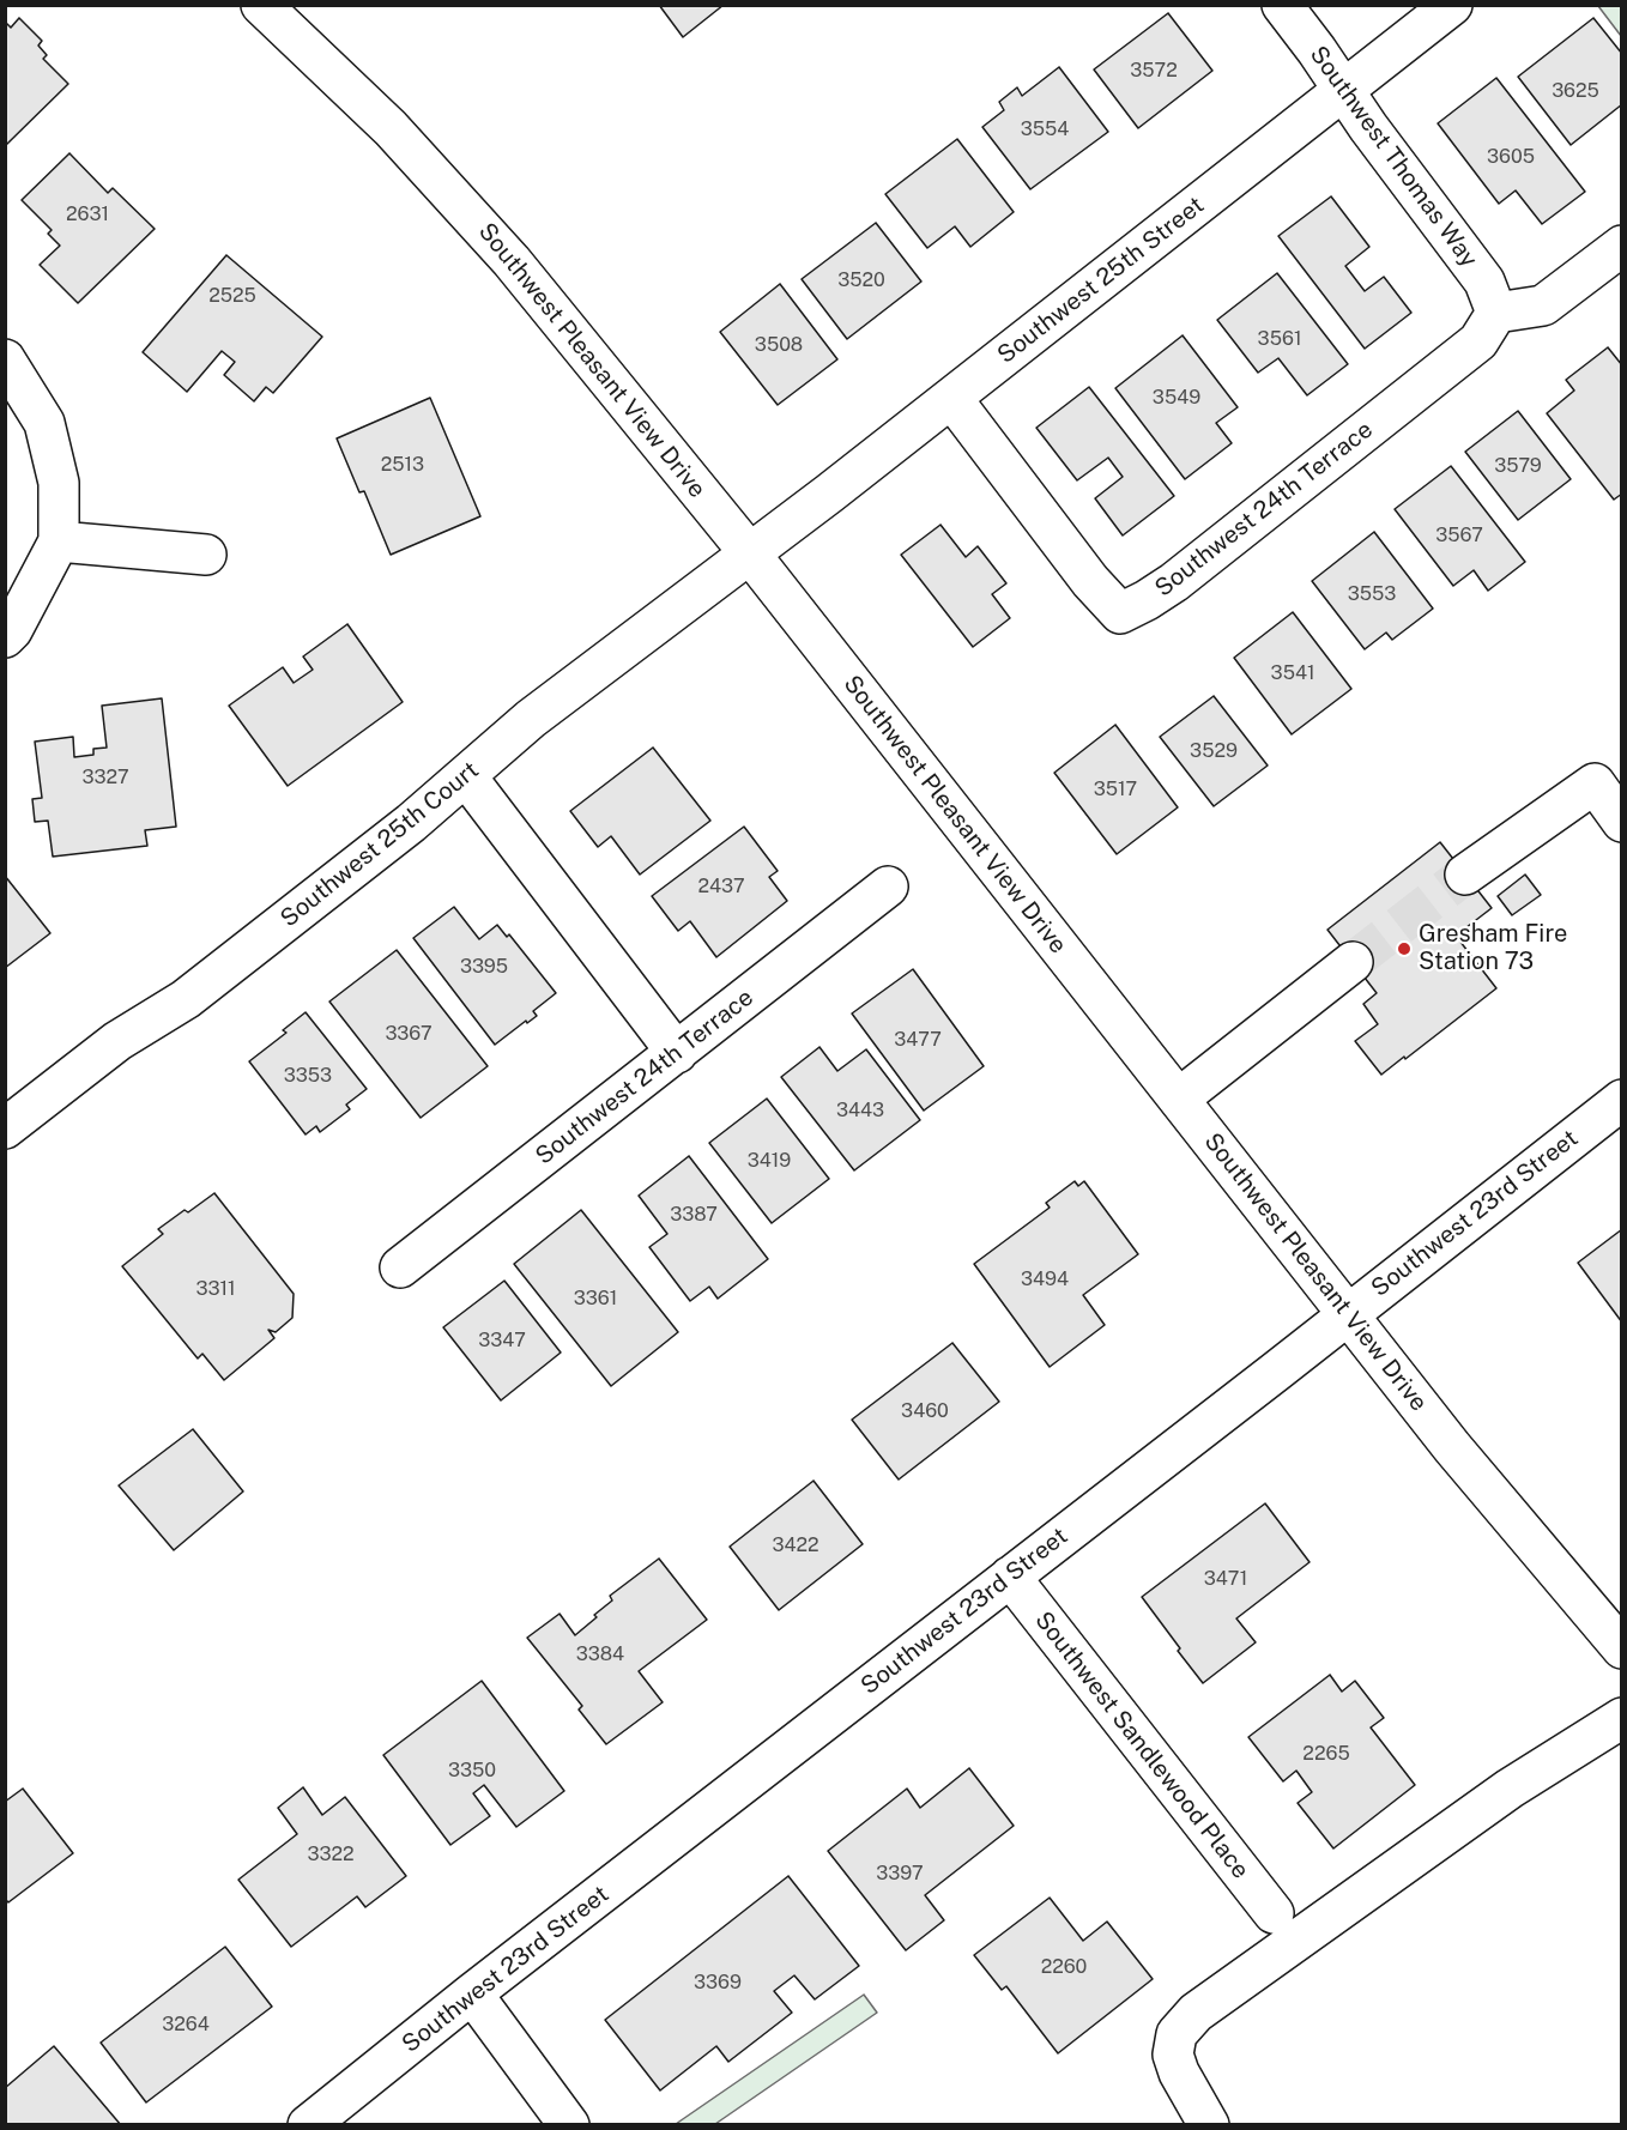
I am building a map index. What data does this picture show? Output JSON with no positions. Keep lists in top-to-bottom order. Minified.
{"streets":{"street":["Southwest Thomas Way","Southwest 25th Street","Southwest Pleasant View Drive","Southwest 24th Terrace","Southwest 25th Court","Southwest 23rd Street","Southwest Sandlewood Place"]},"crossings":[["Southwest Thomas Way","Southwest 25th Street"],["Southwest Thomas Way","Southwest 24th Terrace"],["Southwest 25th Street","Southwest Pleasant View Drive"],["Southwest 25th Street","Southwest 24th Terrace"],["Southwest 25th Street","Southwest 25th Court"],["Southwest Pleasant View Drive","Southwest 25th Court"],["Southwest Pleasant View Drive","Southwest 23rd Street"],["Southwest 23rd Street","Southwest Sandlewood Place"]],"places":["Gresham Fire Station 73"],"house_numbers":["3572","3625","3554","3605","2631","3520","2525","3561","3508","3549","2513","3579","3567","3553","3541","3529","3327","3517","2437","3395","3367","3477","3353","3443","3419","3387","3494","3311","3361","3347","3460","3422","3471","3384","2265","3350","3322","3397","2260","3369","3264"]}
